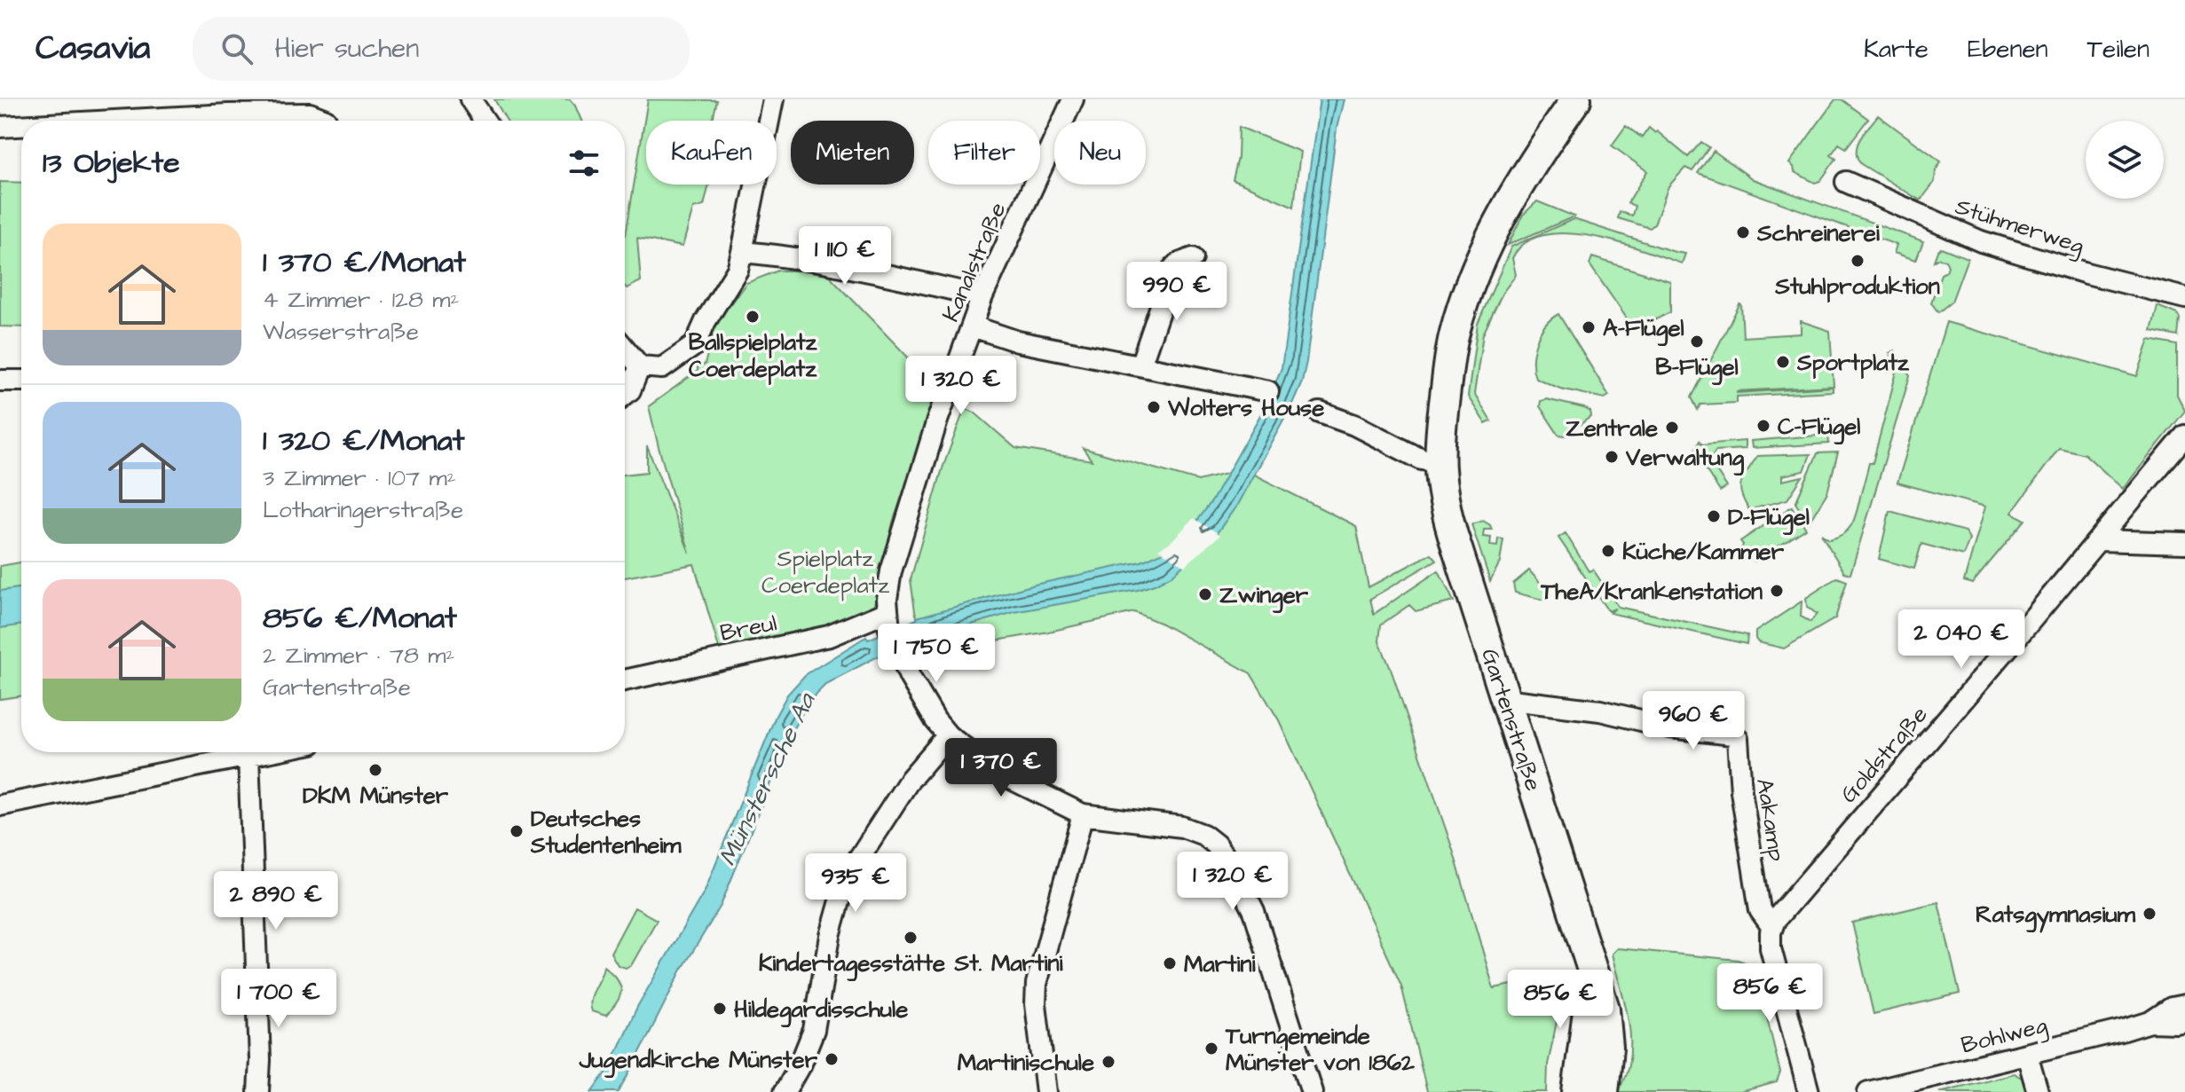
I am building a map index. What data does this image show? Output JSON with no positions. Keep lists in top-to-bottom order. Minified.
{"streets":{"street":["Stühmerweg","Kanalstraße","Breul","Gartenstraße","Goldstraße","Aakamp","Bohlweg"]},"crossings":[["Kanalstraße","Breul"],["Gartenstraße","Aakamp"],["Goldstraße","Aakamp"]],"water":["Münstersche Aa"],"parks":["Spielplatz Coerdeplatz"],"places":["Schreinerei","Stuhlproduktion","Ballspielplatz Coerdeplatz","A-Flügel","B-Flügel","Sportplatz","Wolters House","C-Flügel","Zentrale","Verwaltung","D-Flügel","Küche/Kammer","TheA/Krankenstation","Zwinger","DKM Münster","Deutsches Studentenheim","Ratsgymnasium","Kindertagesstätte St. Martini","Martini","Hildegardisschule","Turngemeinde Münster von 1862","Jugendkirche Münster","Martinischule"],"page":{"header":"Casavia","search":"Hier suchen","nav":["Karte","Ebenen","Teilen"],"chip":["Kaufen","Mieten","Filter","Neu"],"heading":"13 Objekte","list":[{"name":"1 370 €/Monat","note":"4 Zimmer · 128 m² · Wasserstraße"},{"name":"1 320 €/Monat","note":"3 Zimmer · 107 m² · Lotharingerstraße"},{"name":"856 €/Monat","note":"2 Zimmer · 78 m² · Gartenstraße"}],"price":["1 110 €","990 €","1 320 €","2 040 €","1 750 €","960 €","1 370 €","1 320 €","935 €","2 890 €","856 €","1 700 €","856 €"]}}
